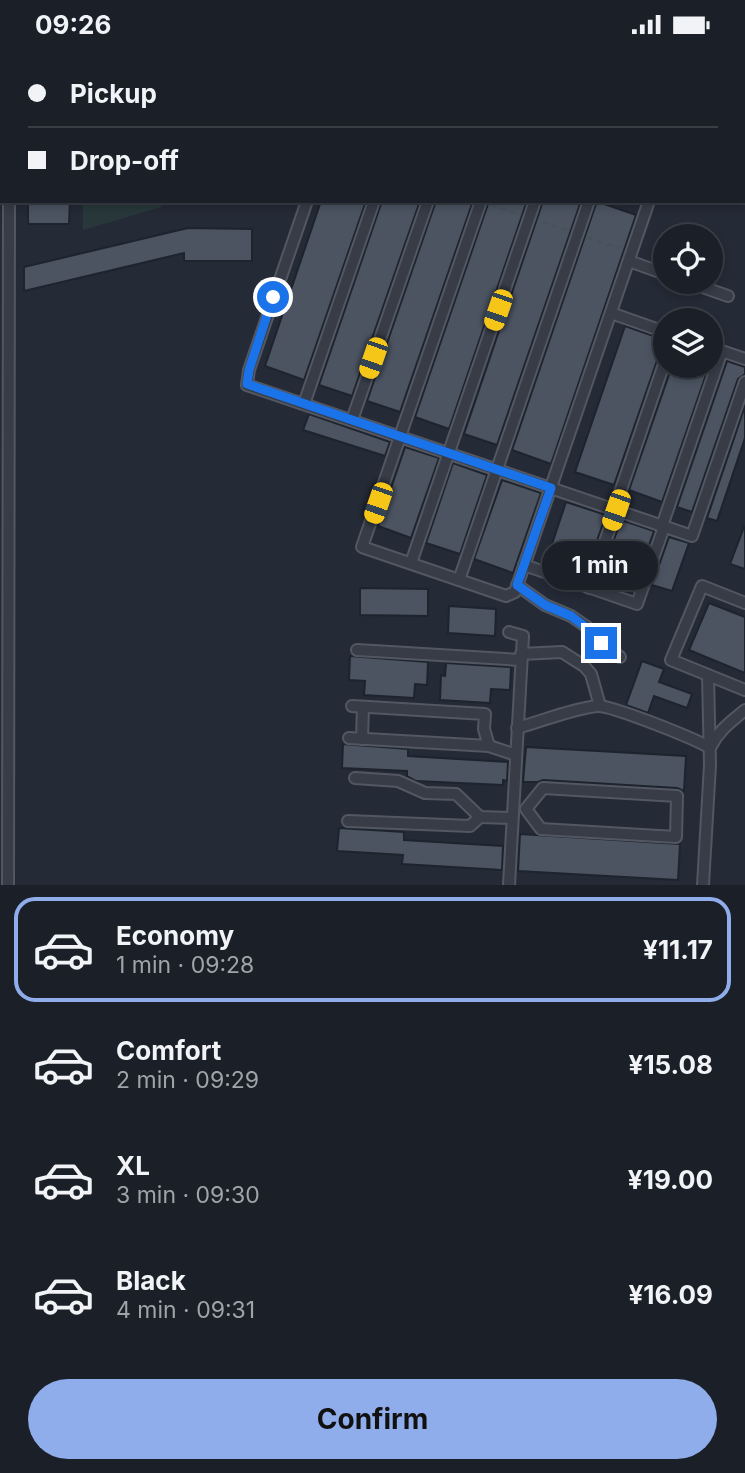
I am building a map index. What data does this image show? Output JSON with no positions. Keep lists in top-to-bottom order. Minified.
{"page":{"status":"09:26","banner":["Pickup","Drop-off"],"bubble":"1 min","list":[{"name":"Economy","note":"1 min · 09:28","value":"¥11.17"},{"name":"Comfort","note":"2 min · 09:29","value":"¥15.08"},{"name":"XL","note":"3 min · 09:30","value":"¥19.00"},{"name":"Black","note":"4 min · 09:31","value":"¥16.09"}],"buttons":"Confirm"}}
